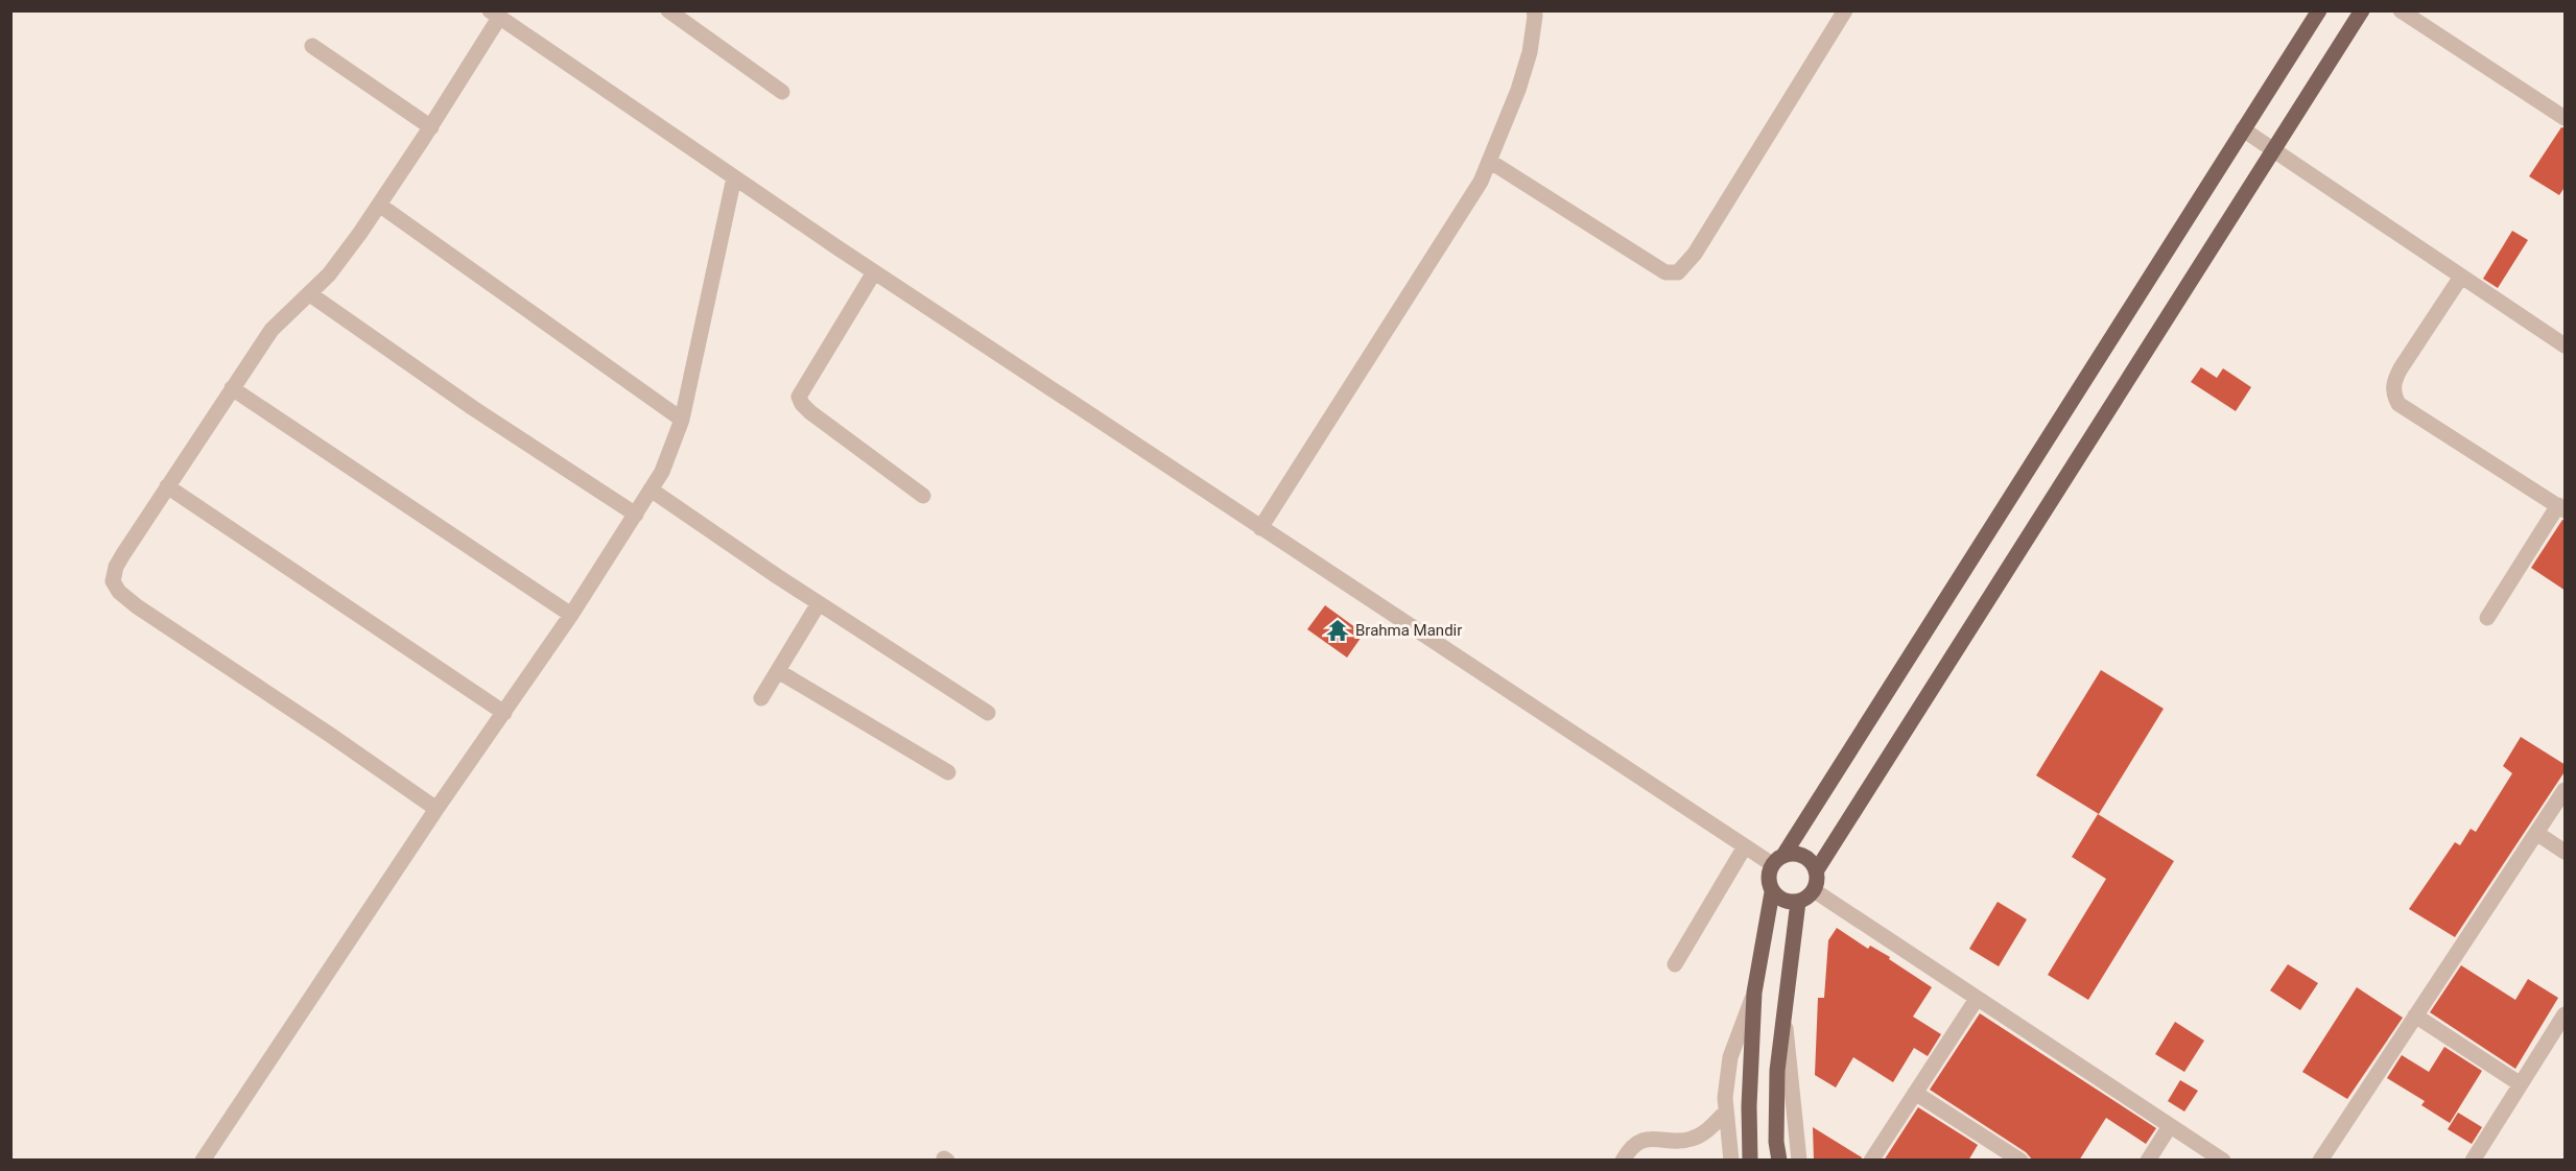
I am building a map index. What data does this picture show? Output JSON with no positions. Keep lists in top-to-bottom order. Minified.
{"places":{"temple":["Brahma Mandir"]}}
